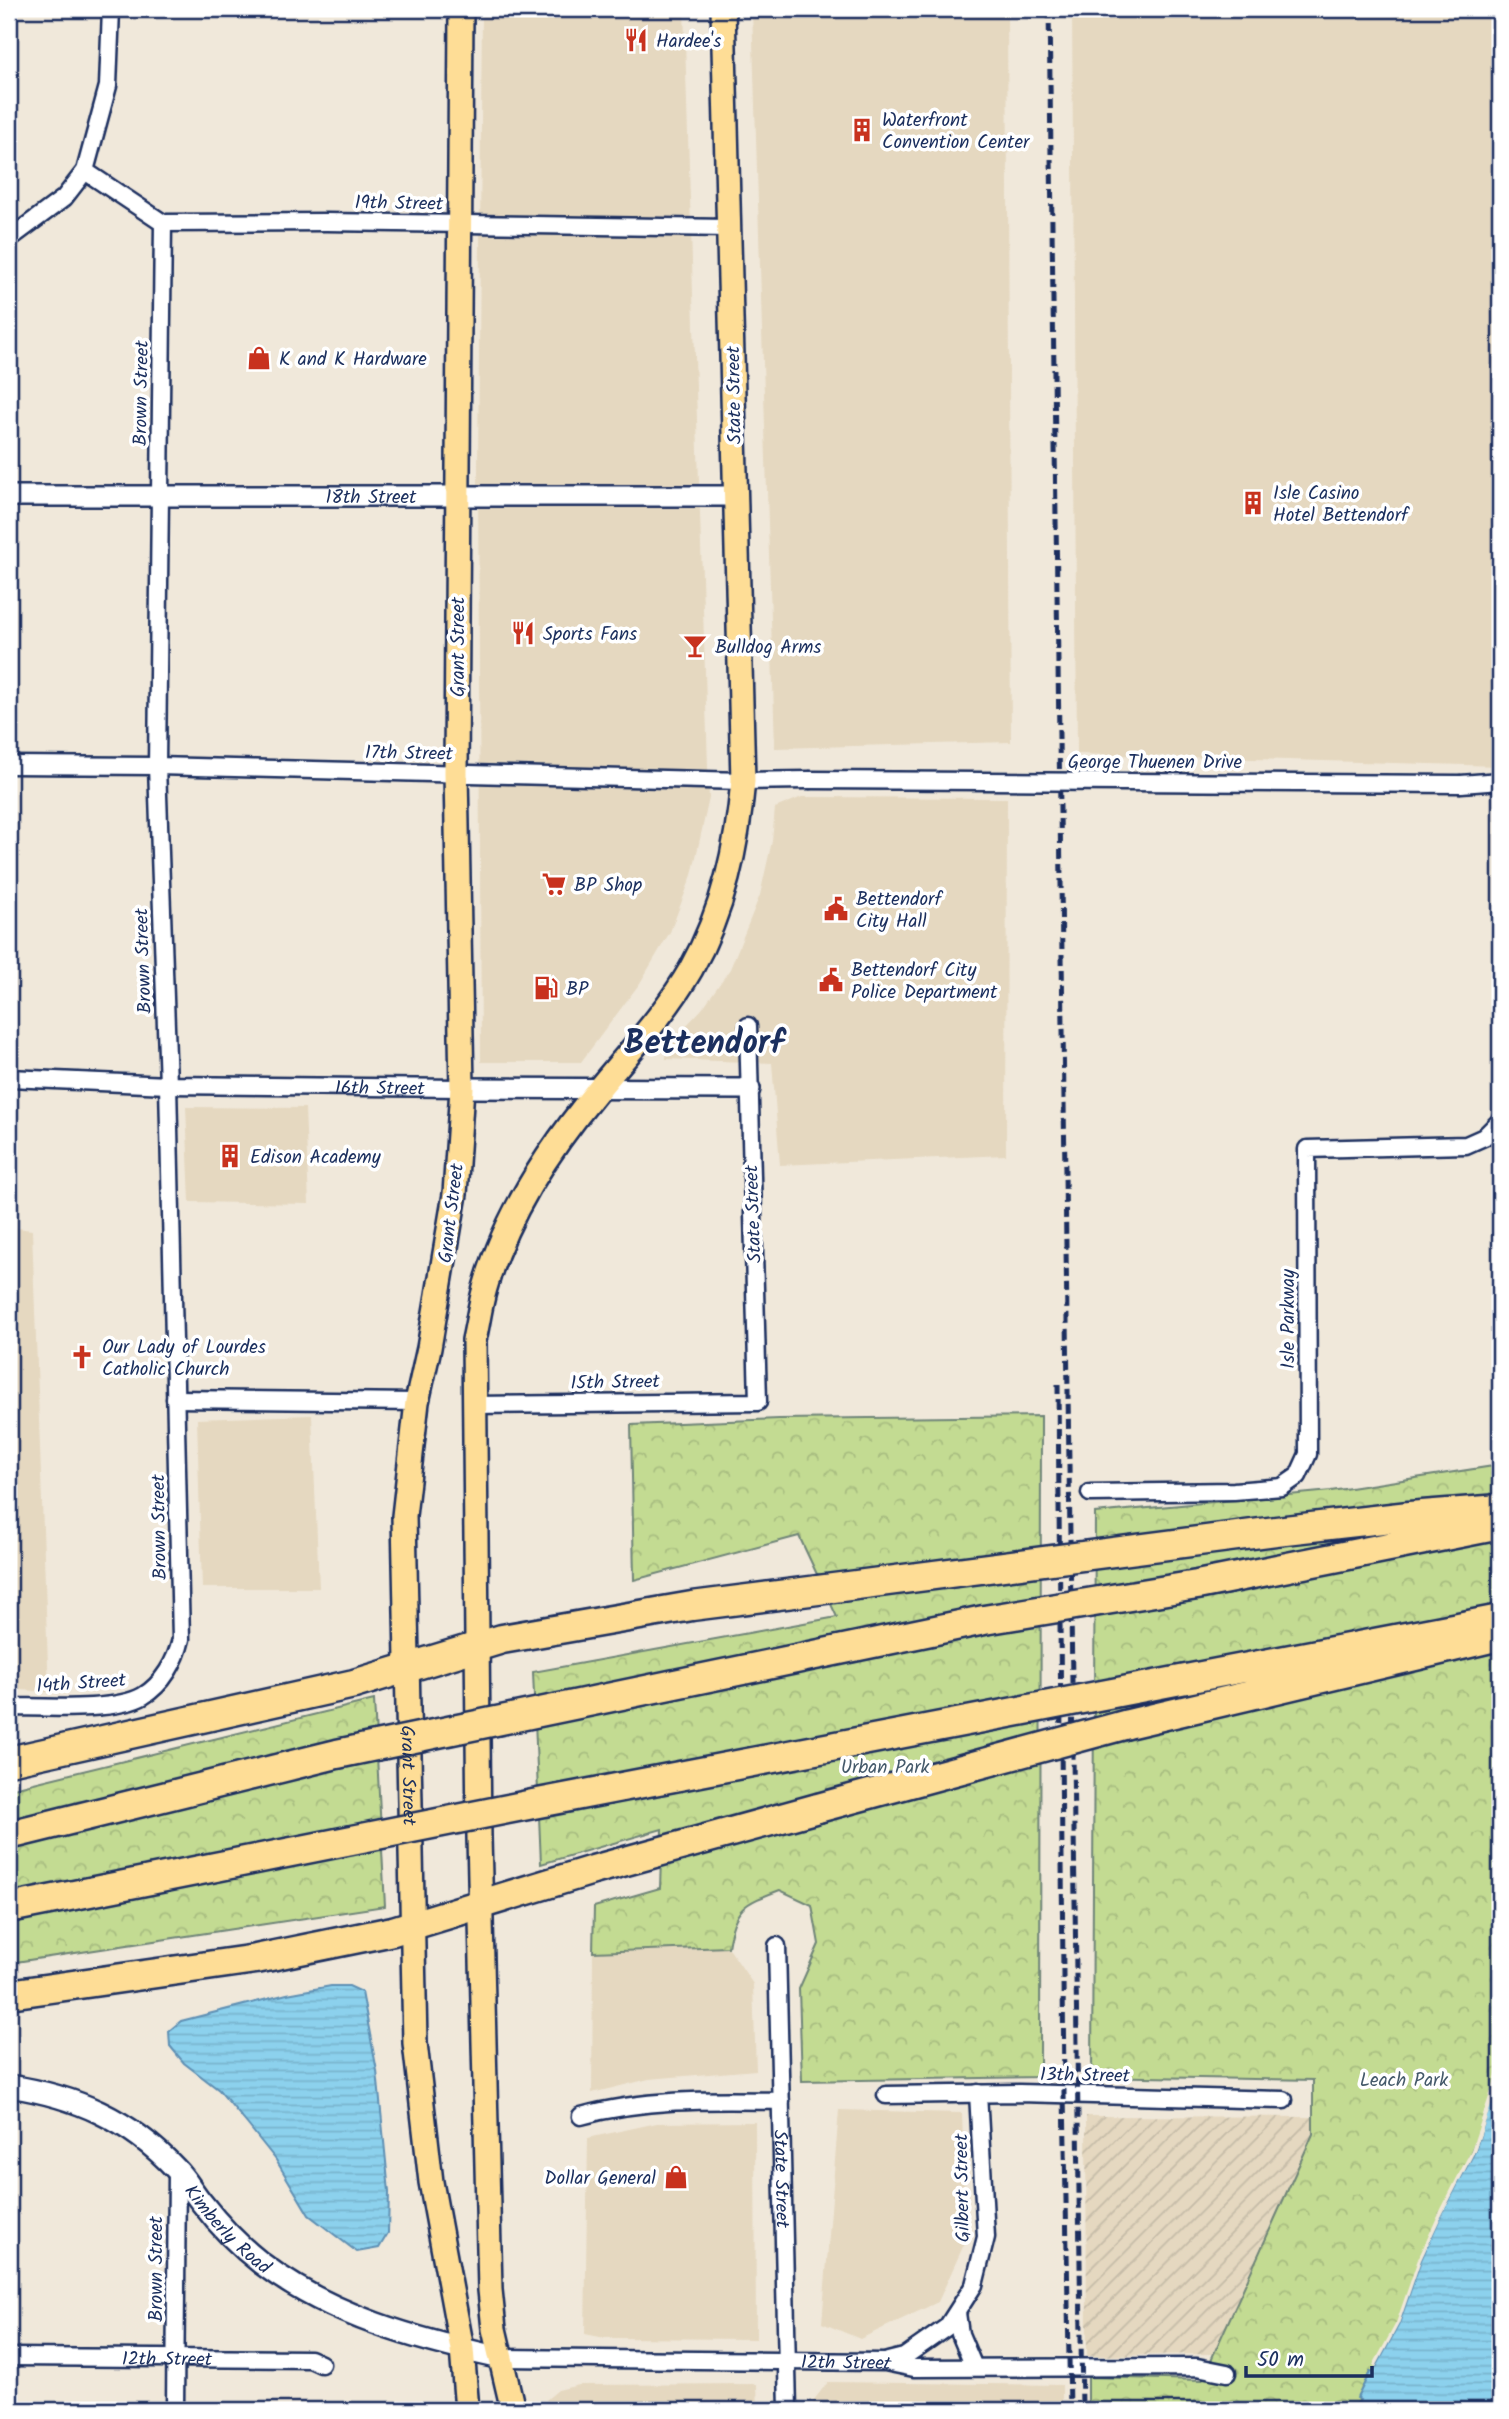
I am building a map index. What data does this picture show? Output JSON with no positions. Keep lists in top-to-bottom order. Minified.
{"streets":{"main road":["State Street","Grant Street","Kimberly Road","12th Street"],"street":["19th Street","Brown Street","18th Street","17th Street","George Thuenen Drive","16th Street","Isle Parkway","15th Street","14th Street","13th Street","Gilbert Street"]},"crossings":[["19th Street","Brown Street"],["19th Street","State Street"],["19th Street","Grant Street"],["Brown Street","18th Street"],["Brown Street","17th Street"],["Brown Street","16th Street"],["Brown Street","14th Street"],["Brown Street","Kimberly Road"],["Brown Street","12th Street"],["State Street","18th Street"],["State Street","17th Street"],["State Street","16th Street"],["State Street","15th Street"],["State Street","12th Street"],["18th Street","Grant Street"],["Grant Street","17th Street"],["Grant Street","16th Street"],["Grant Street","Kimberly Road"],["Grant Street","12th Street"],["17th Street","George Thuenen Drive"],["13th Street","Gilbert Street"],["Gilbert Street","12th Street"],["Kimberly Road","12th Street"]],"districts":["Bettendorf"],"parks":["Urban Park","Leach Park"],"places":{"restaurant":["Hardee's","Sports Fans"],"building":["Waterfront Convention Center","Isle Casino Hotel Bettendorf","Edison Academy"],"shop":["K and K Hardware","Dollar General"],"bar":["Bulldog Arms"],"supermarket":["BP Shop"],"public building":["Bettendorf City Hall","Bettendorf City Police Department"],"fuel station":["BP"],"church":["Our Lady of Lourdes Catholic Church"]},"scale_bar":"50 m"}
